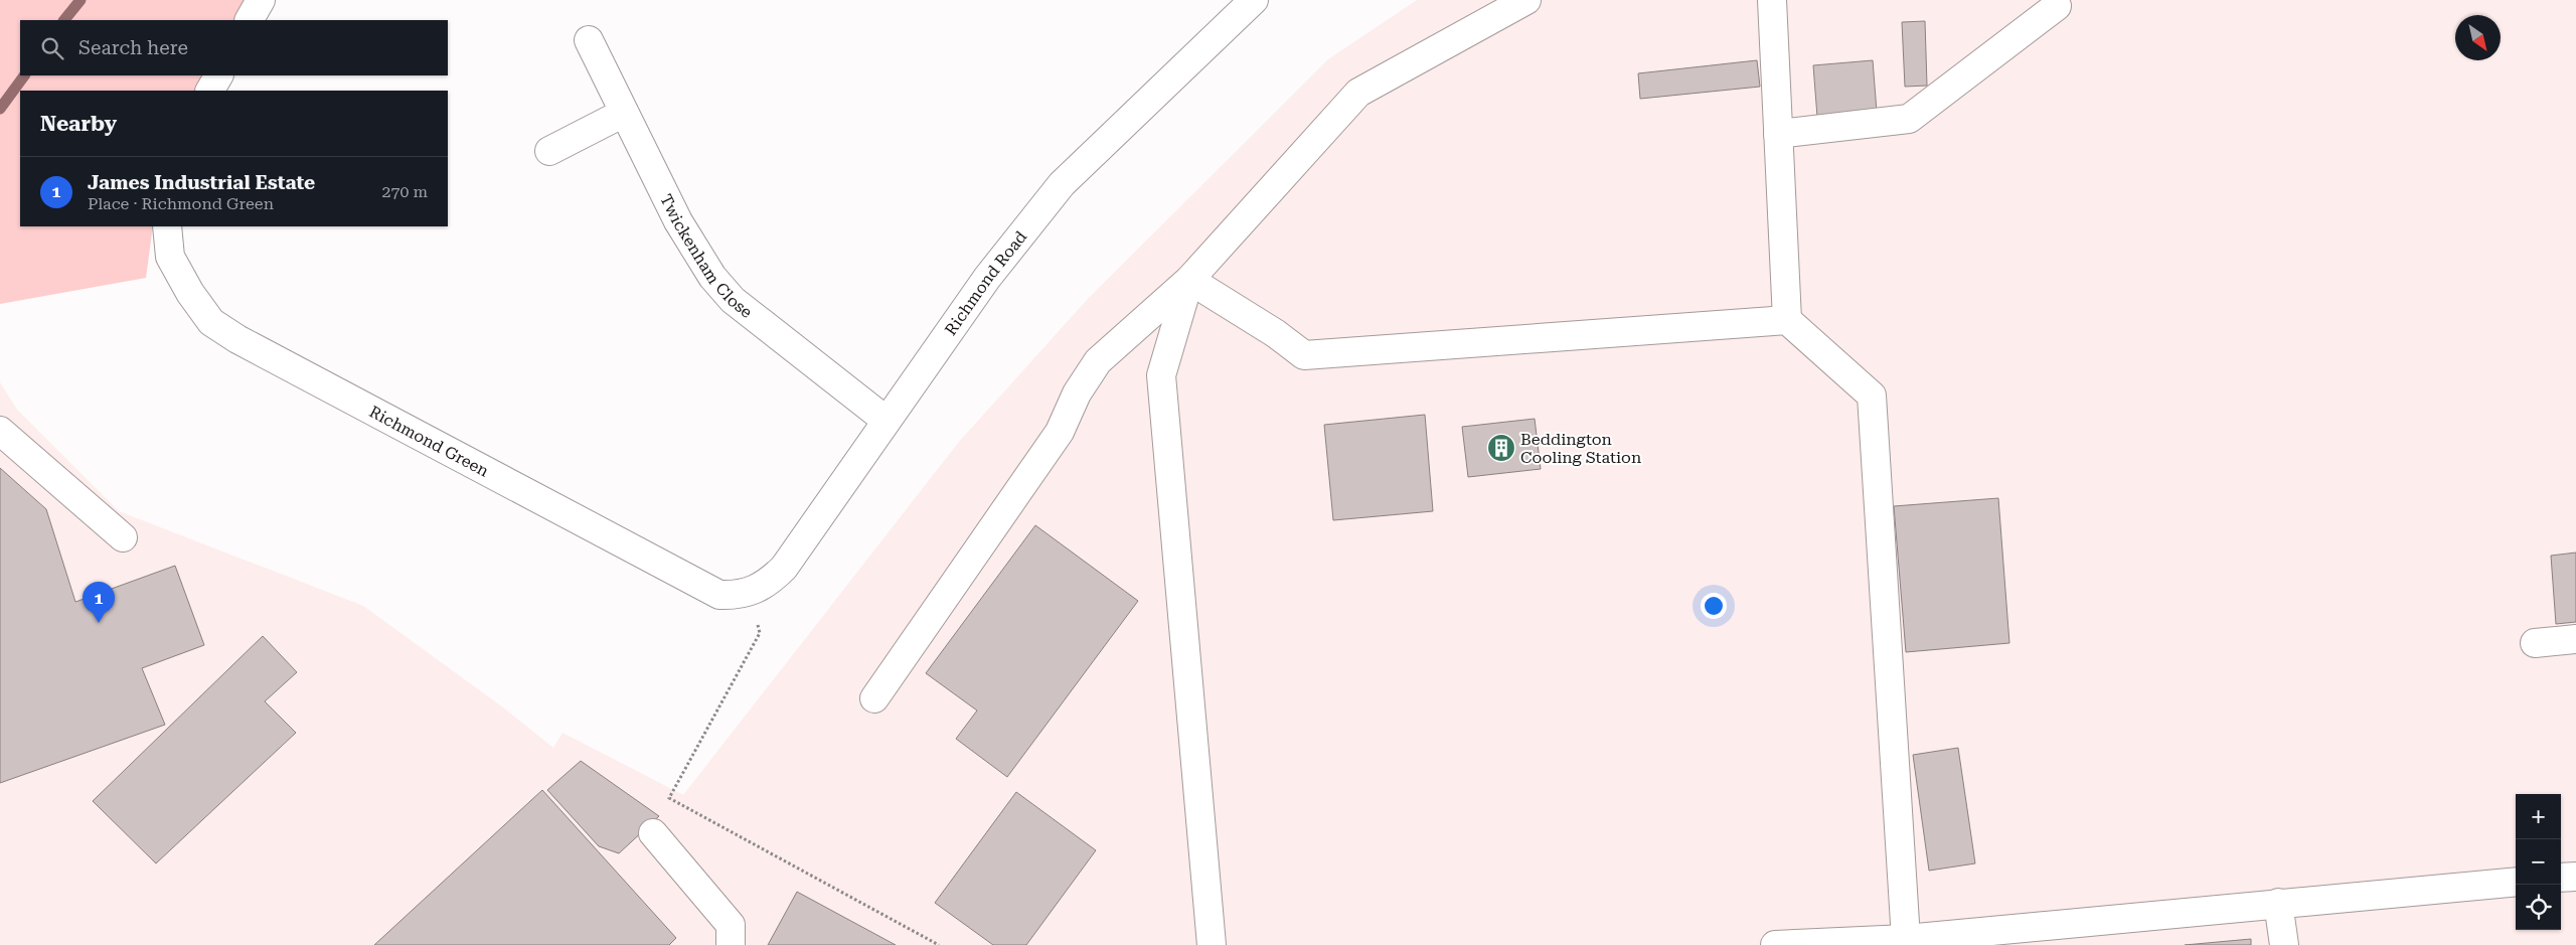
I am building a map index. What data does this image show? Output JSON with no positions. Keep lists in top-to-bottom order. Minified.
{"streets":{"street":["Twickenham Close","Richmond Road","Richmond Green"]},"crossings":[["Twickenham Close","Richmond Road"],["Richmond Road","Richmond Green"]],"places":{"building":["Beddington Cooling Station"]},"north":"bottom right","page":{"search":"Search here","heading":"Nearby","list":[{"mark":"1","name":"James Industrial Estate","note":"Place · Richmond Green","value":"270 m"}],"pins":"1","map_buttons":["+","−"]}}
